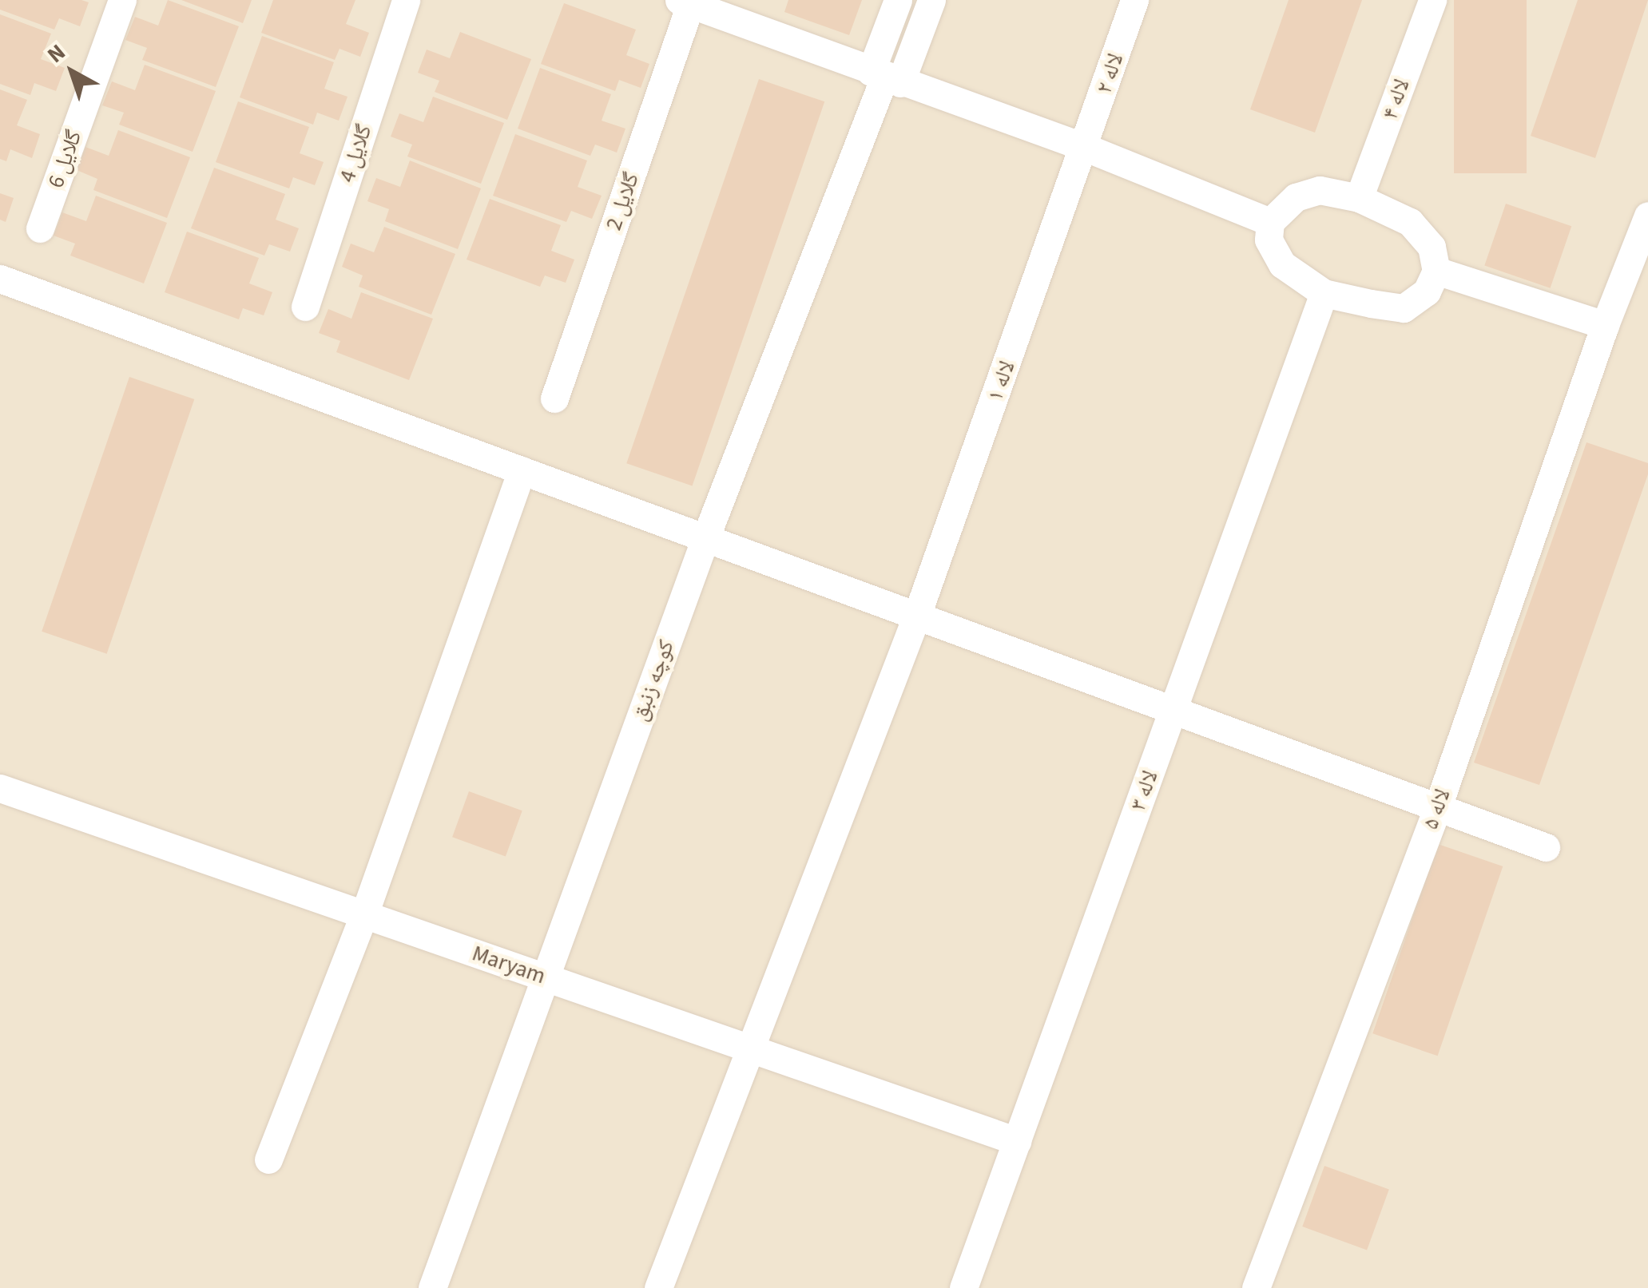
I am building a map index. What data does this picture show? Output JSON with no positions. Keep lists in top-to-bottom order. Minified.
{"streets":{"street":["لاله ۲","لاله ۴","گلایل 4","گلایل 6","گلایل 2","لاله ۱","کوچه زنبق","لاله ۳","لاله ۵","Maryam"]},"crossings":[["لاله ۲","لاله ۱"],["لاله ۴","لاله ۳"],["لاله ۱","Maryam"],["کوچه زنبق","Maryam"],["لاله ۳","Maryam"]],"north":"top left"}
